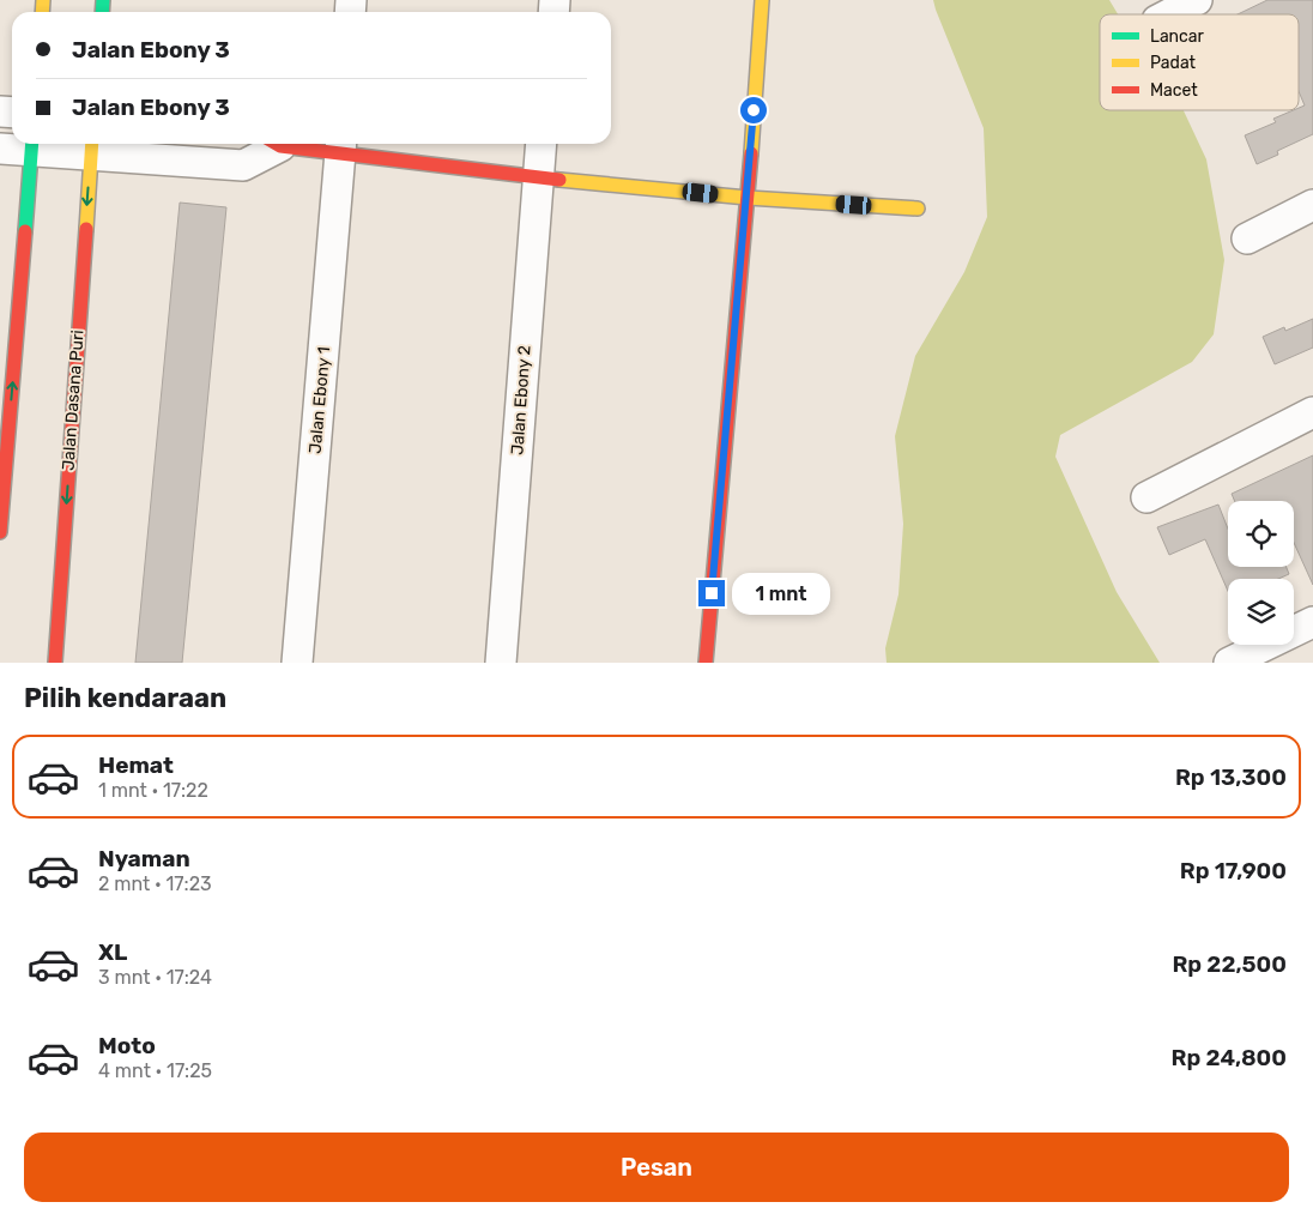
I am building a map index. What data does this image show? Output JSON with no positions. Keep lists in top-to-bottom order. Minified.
{"streets":{"street":["Jalan Dasana Puri","Jalan Ebony 1","Jalan Ebony 2"]},"legend":["Lancar","Padat","Macet"],"page":{"banner":["Jalan Ebony 3","Jalan Ebony 3"],"bubble":"1 mnt","heading":"Pilih kendaraan","list":[{"name":"Hemat","note":"1 mnt · 17:22","value":"Rp 13,300"},{"name":"Nyaman","note":"2 mnt · 17:23","value":"Rp 17,900"},{"name":"XL","note":"3 mnt · 17:24","value":"Rp 22,500"},{"name":"Moto","note":"4 mnt · 17:25","value":"Rp 24,800"}],"buttons":"Pesan"}}
